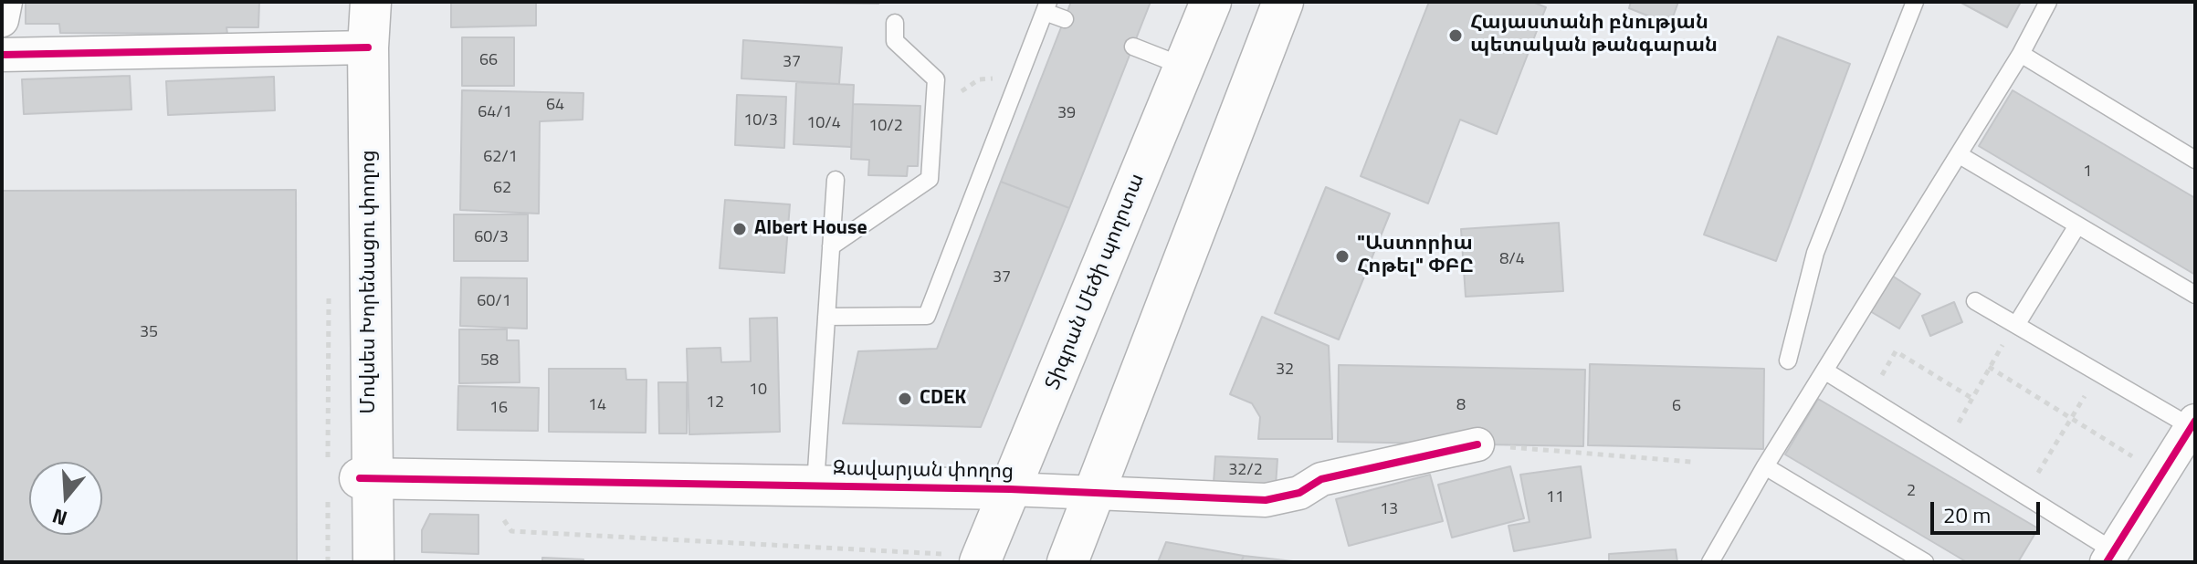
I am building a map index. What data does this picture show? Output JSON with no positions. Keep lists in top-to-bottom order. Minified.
{"streets":{"main road":["Մովսես Խորենացու փողոց","Տիգրան Մեծի պողոտա","Զավարյան փողոց"]},"crossings":[["Մովսես Խորենացու փողոց","Զավարյան փողոց"],["Տիգրան Մեծի պողոտա","Զավարյան փողոց"]],"places":["Հայաստանի բնության պետական թանգարան","Albert House","\"Աստորիա Հոթել\" ՓԲԸ","CDEK"],"house_numbers":["66","37","64","64/1","39","10/3","10/4","10/2","62/1","1","62","60/3","8/4","37","60/1","35","58","32","10","12","14","8","6","16","32/2","2","11","13"],"scale_bar":"20 m","north":"bottom"}
